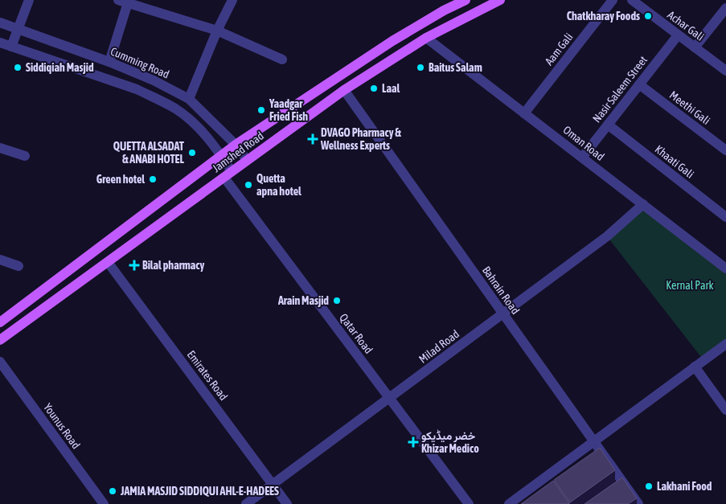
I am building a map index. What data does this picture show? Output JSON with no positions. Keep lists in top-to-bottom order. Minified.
{"streets":{"main road":["Jamshed Road"],"street":["Achar Gali","Aam Gali","Cumming Road","Nasir Saleem Street","Meethi Gali","Oman Road","Khaati Gali","Bahrain Road","Qatar Road","Milad Road","Emirates Road","Younus Road"]},"crossings":[["Achar Gali","Nasir Saleem Street"],["Aam Gali","Oman Road"],["Cumming Road","Jamshed Road"],["Nasir Saleem Street","Meethi Gali"],["Nasir Saleem Street","Oman Road"],["Nasir Saleem Street","Khaati Gali"],["Oman Road","Jamshed Road"],["Oman Road","Milad Road"],["Jamshed Road","Bahrain Road"],["Jamshed Road","Qatar Road"],["Jamshed Road","Emirates Road"],["Bahrain Road","Milad Road"],["Qatar Road","Milad Road"],["Milad Road","Emirates Road"]],"parks":["Kernal Park"],"places":{"other":["Chatkharay Foods","Siddiqiah Masjid","Baitus Salam","Laal","Yaadgar Fried Fish","QUETTA ALSADAT & ANABI HOTEL","Green hotel","Quetta apna hotel","Arain Masjid","Lakhani Food","JAMIA MASJID SIDDIQUI AHL-E-HADEES"],"health":["DVAGO Pharmacy & Wellness Experts","Bilal pharmacy","خضر میڈیکو Khizar Medico"]}}
